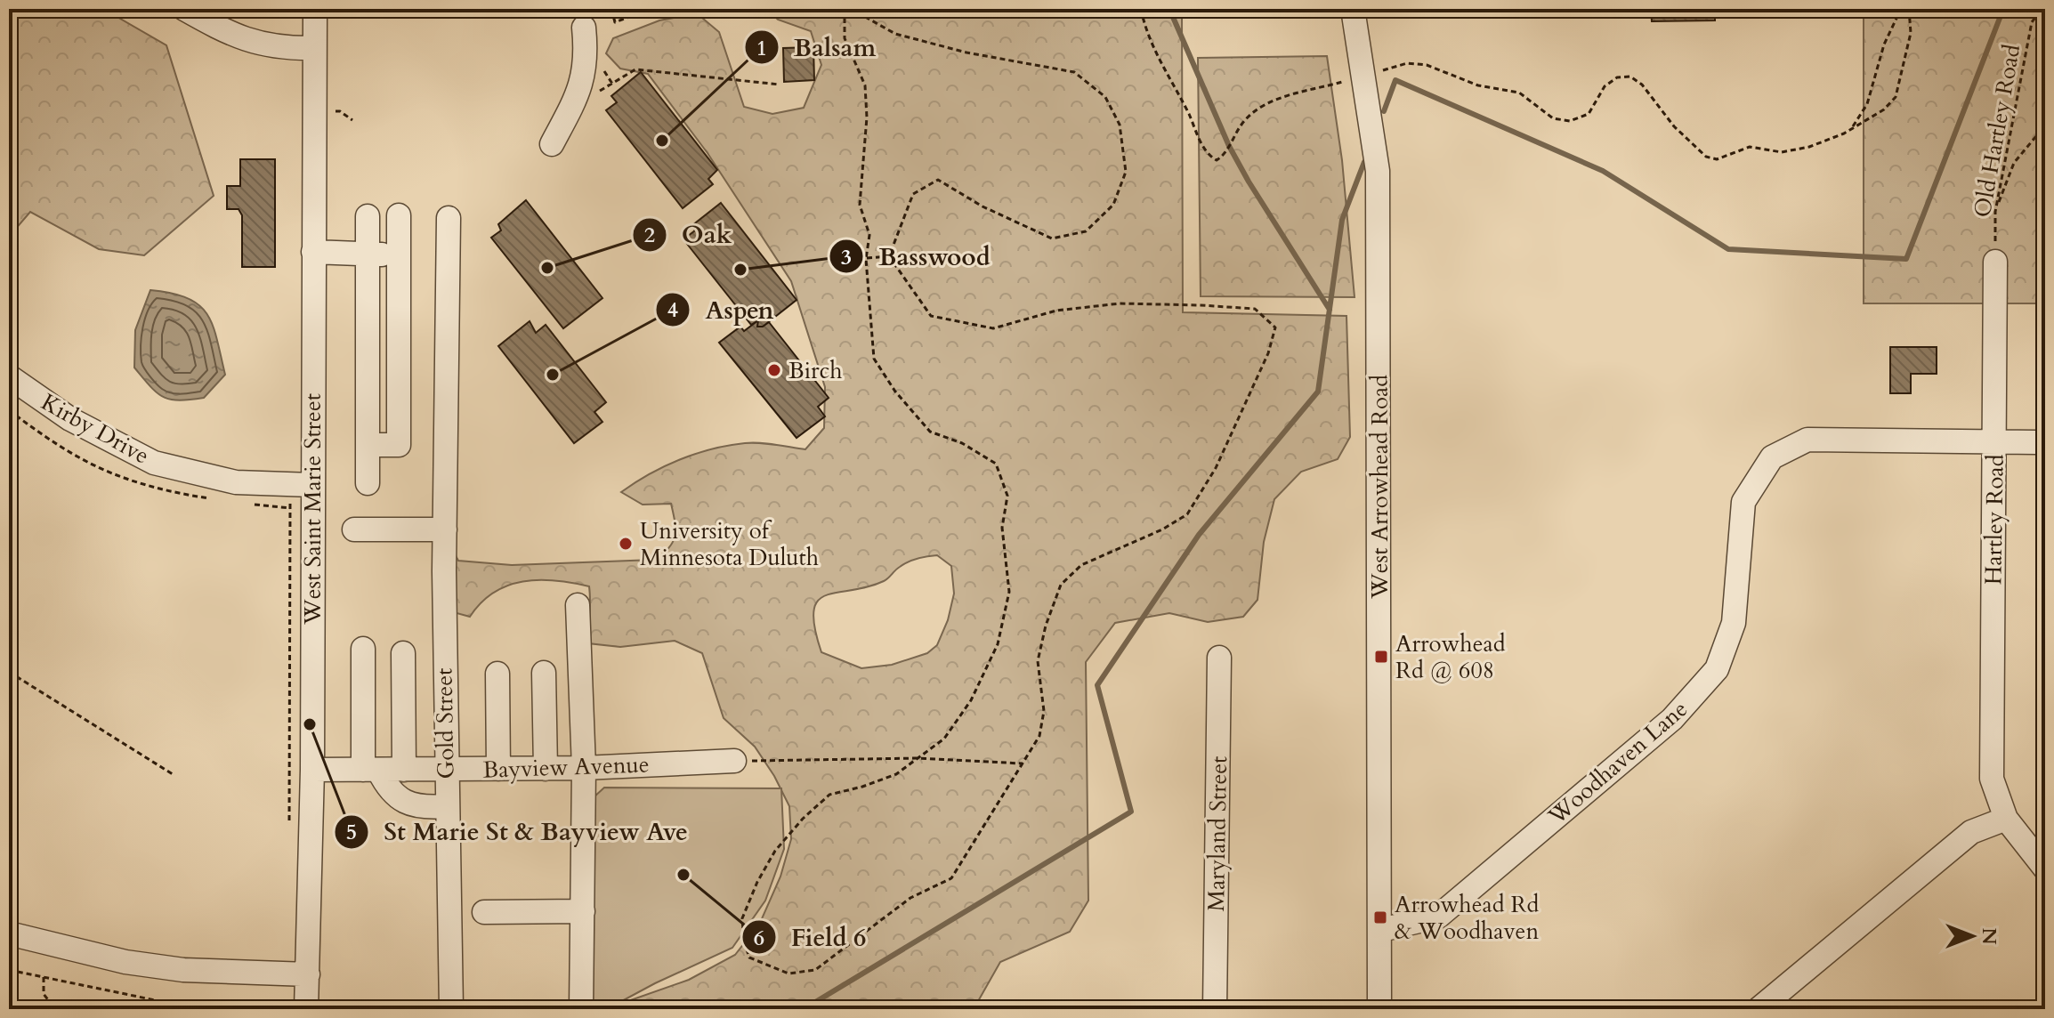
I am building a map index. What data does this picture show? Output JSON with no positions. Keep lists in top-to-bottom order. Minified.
{"streets":{"street":["Kirby Drive","West Arrowhead Road","West Saint Marie Street","Hartley Road","Gold Street","Woodhaven Lane","Bayview Avenue","Maryland Street"],"path":["Old Hartley Road"]},"crossings":[["Old Hartley Road","Hartley Road"],["Kirby Drive","West Saint Marie Street"],["West Arrowhead Road","Woodhaven Lane"],["West Saint Marie Street","Bayview Avenue"],["Hartley Road","Woodhaven Lane"],["Gold Street","Bayview Avenue"]],"places":{"other":["Balsam","Oak","Basswood","Birch","Aspen","University of Minnesota Duluth","St Marie St & Bayview Ave","Field 6"],"transit":["Arrowhead Rd @ 608","Arrowhead Rd & Woodhaven"]},"north":"right"}
